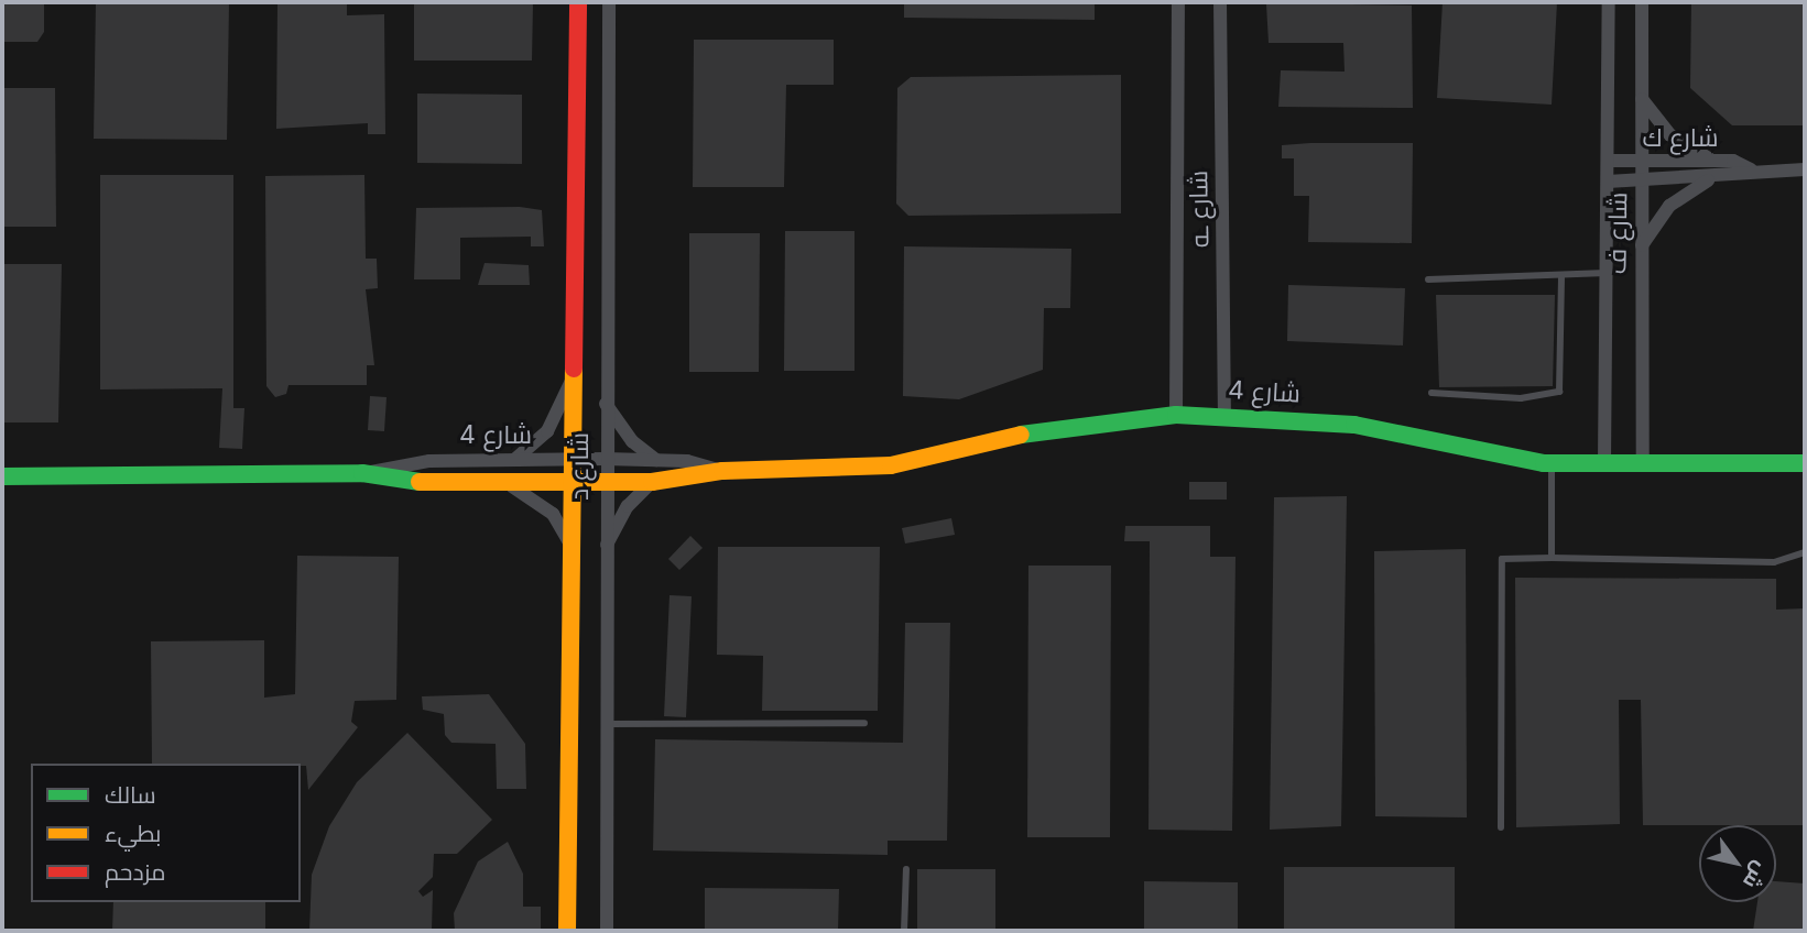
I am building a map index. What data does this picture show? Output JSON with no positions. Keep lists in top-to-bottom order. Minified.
{"streets":{"street":["شارع ك","شارع ـه","شارع ف","شارع 4","شارع د"]},"crossings":[["شارع ك","شارع ف"],["شارع ـه","شارع 4"],["شارع ف","شارع 4"],["شارع 4","شارع د"]],"legend":["سالك","بطيء","مزدحم"],"north":"bottom right"}
